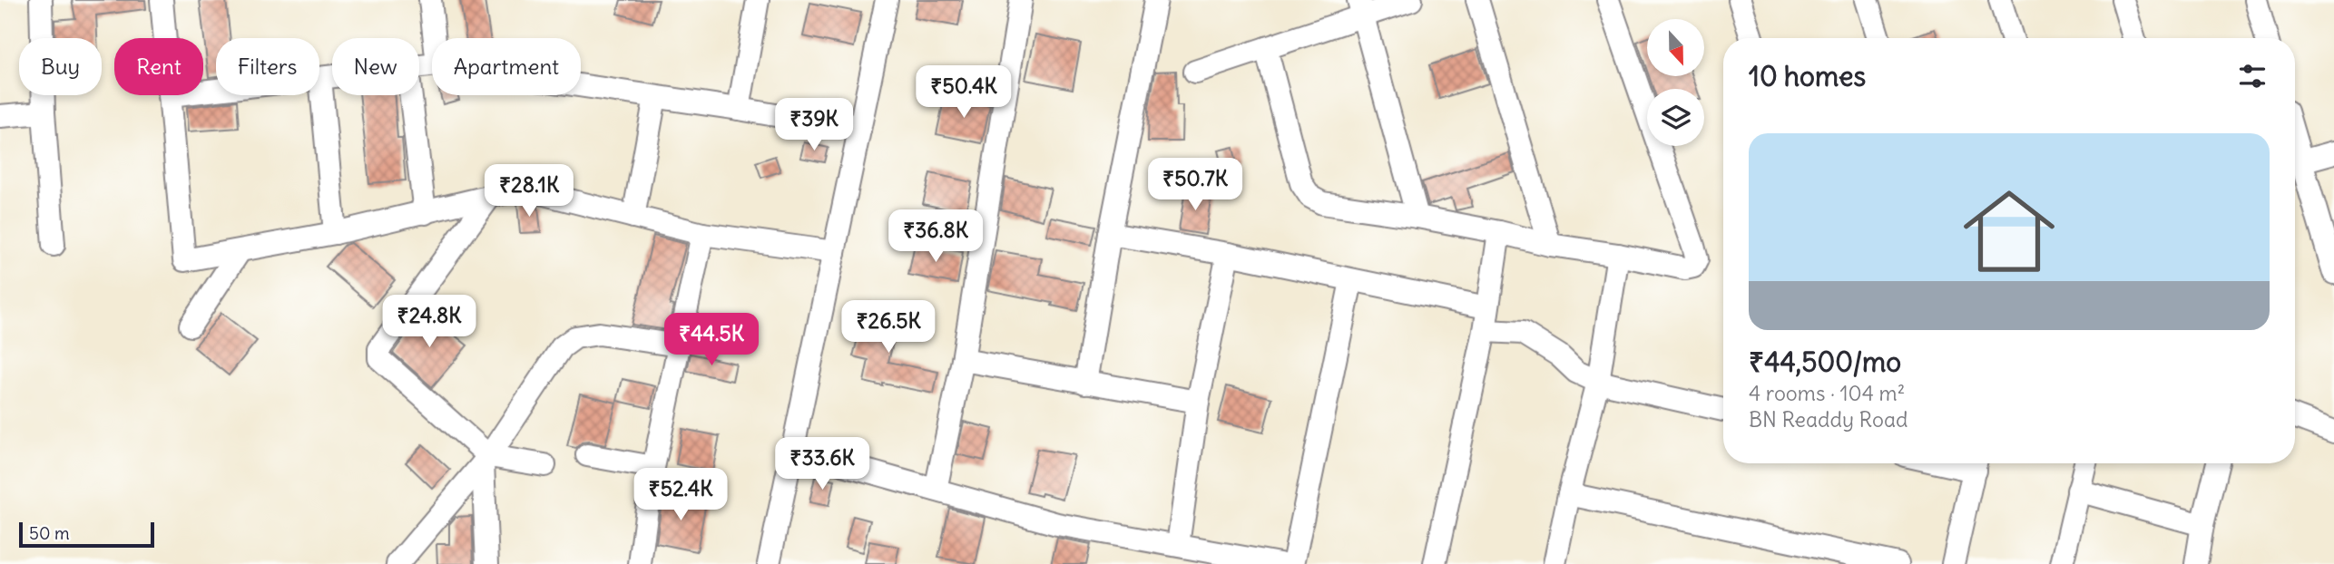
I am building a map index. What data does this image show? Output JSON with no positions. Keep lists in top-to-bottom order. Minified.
{"scale_bar":"50 m","north":"bottom","page":{"chip":["Buy","Rent","Filters","New","Apartment"],"heading":"10 homes","price":["₹50.4K","₹39K","₹50.7K","₹28.1K","₹36.8K","₹24.8K","₹26.5K","₹44.5K","₹33.6K","₹52.4K"],"list":[{"name":"₹44,500/mo","note":"4 rooms · 104 m² · BN Readdy Road"}],"scale":"50 m"}}
